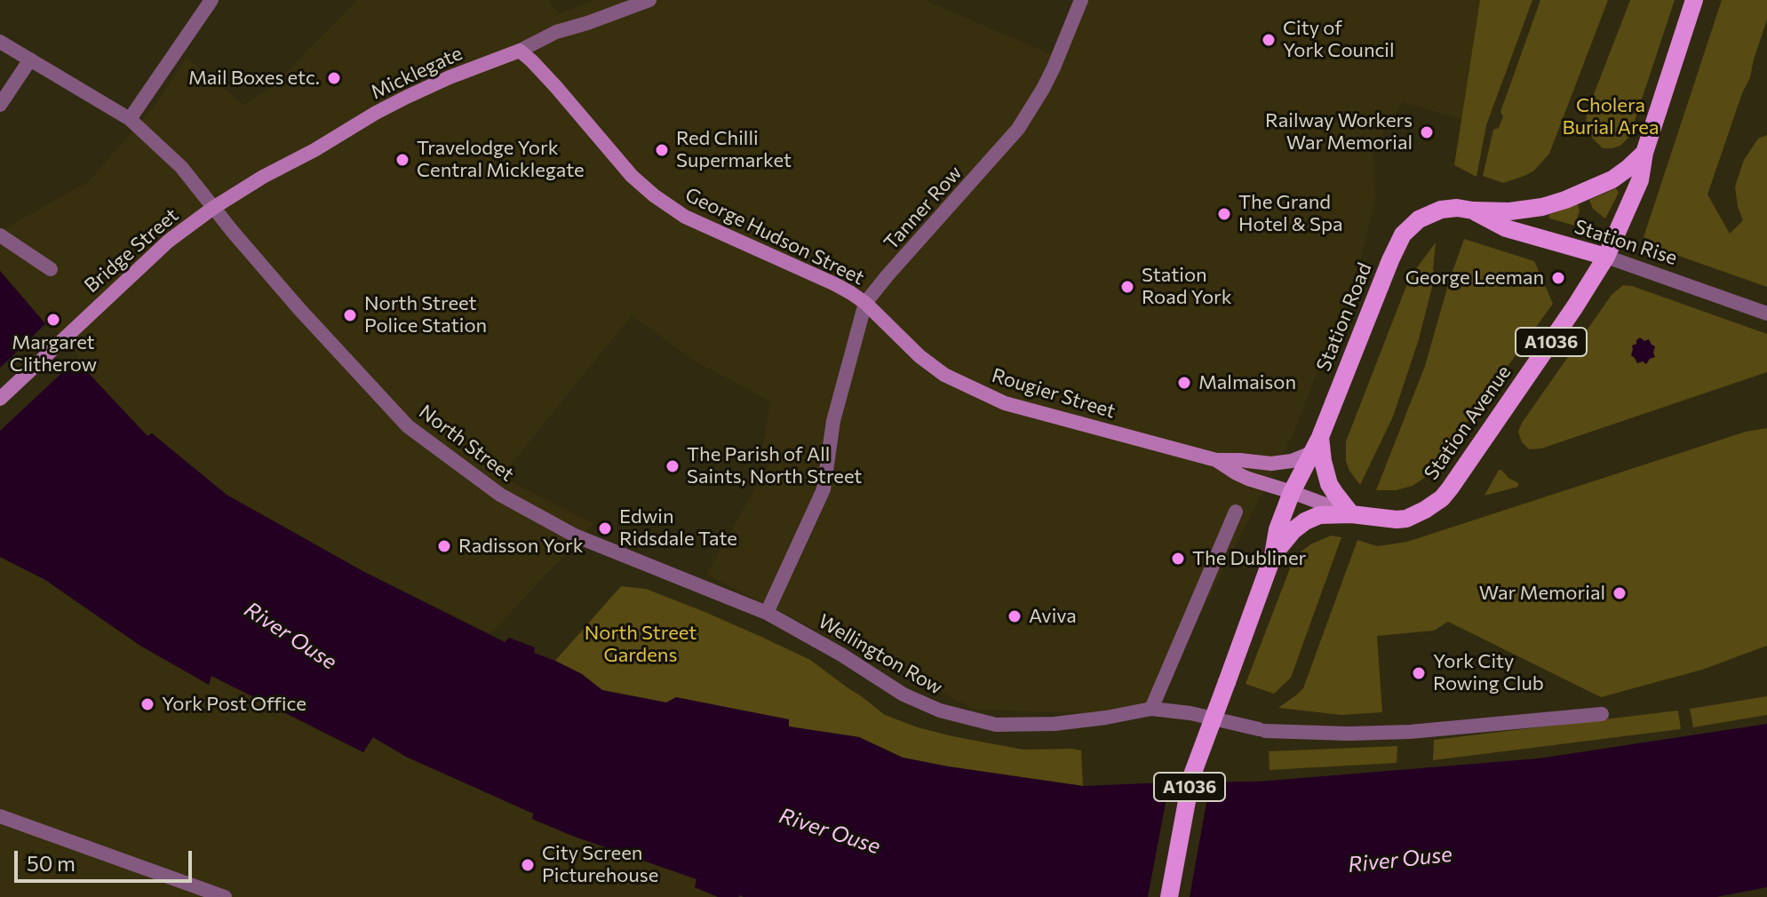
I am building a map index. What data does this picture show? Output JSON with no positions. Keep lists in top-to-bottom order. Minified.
{"streets":{"main road":["Micklegate","George Hudson Street","Station Rise","Bridge Street","Station Road","A1036","Rougier Street","Station Avenue"],"street":["Tanner Row","North Street","Wellington Row"]},"crossings":[["Micklegate","George Hudson Street"],["Micklegate","Bridge Street"],["Micklegate","North Street"],["Tanner Row","George Hudson Street"],["Tanner Row","Rougier Street"],["Tanner Row","North Street"],["Tanner Row","Wellington Row"],["George Hudson Street","Rougier Street"],["Station Rise","Station Road"],["Station Rise","A1036"],["Station Rise","Station Avenue"],["Bridge Street","North Street"],["Station Road","A1036"],["Station Road","Rougier Street"],["Station Road","Station Avenue"],["A1036","Station Avenue"],["Rougier Street","Station Avenue"],["North Street","Wellington Row"]],"water":["River Ouse"],"parks":["Cholera Burial Area","North Street Gardens"],"places":["City of York Council","Mail Boxes etc.","Railway Workers War Memorial","Red Chilli Supermarket","Travelodge York Central Micklegate","The Grand Hotel & Spa","George Leeman","Station Road York","North Street Police Station","Margaret Clitherow","Malmaison","The Parish of All Saints, North Street","Edwin Ridsdale Tate","Radisson York","The Dubliner","War Memorial","Aviva","York City Rowing Club","York Post Office","City Screen Picturehouse"],"scale_bar":"50 m"}
